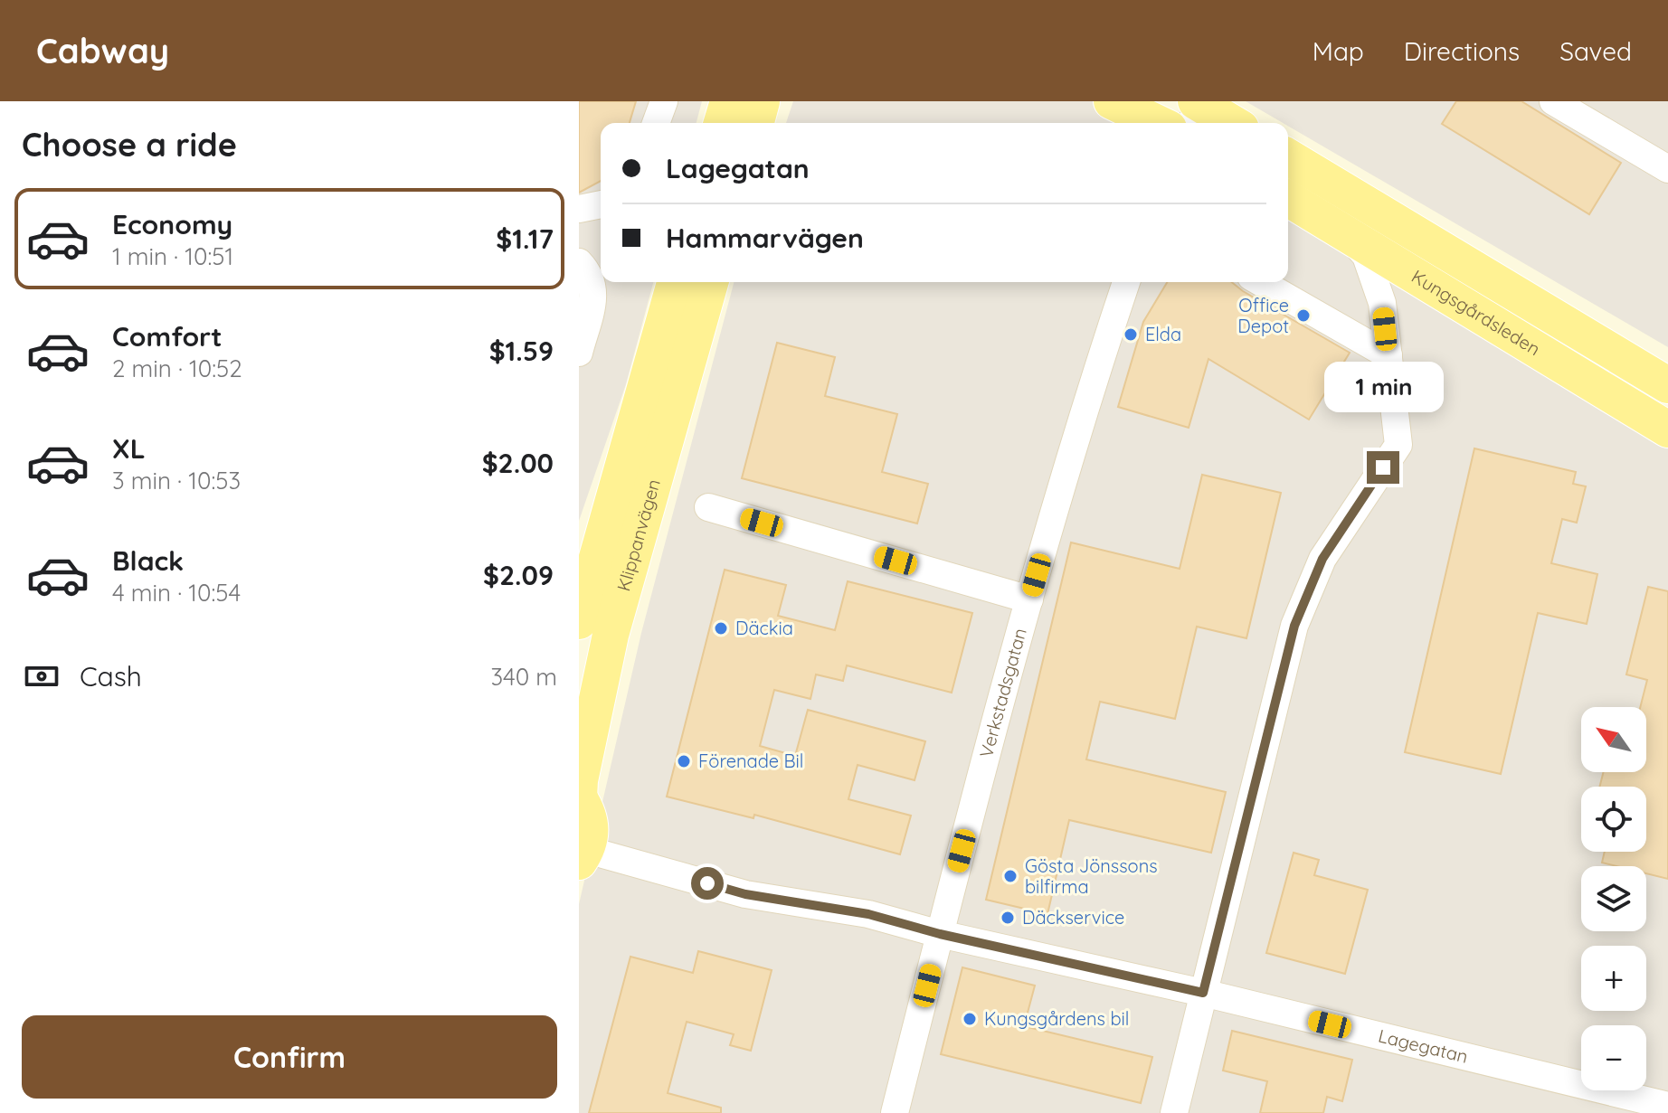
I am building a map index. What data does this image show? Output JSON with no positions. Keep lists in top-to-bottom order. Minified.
{"streets":{"main road":["Kungsgårdsleden","Klippanvägen"],"street":["Verkstadsgatan","Lagegatan"]},"crossings":[["Klippanvägen","Lagegatan"],["Verkstadsgatan","Lagegatan"]],"places":["Office Depot","Elda","Däckia","Förenade Bil","Gösta Jönssons bilfirma","Däckservice","Kungsgårdens bil"],"north":"top left","page":{"header":"Cabway","nav":["Map","Directions","Saved"],"heading":"Choose a ride","banner":["Lagegatan","Hammarvägen"],"list":[{"name":"Economy","note":"1 min · 10:51","value":"$1.17"},{"name":"Comfort","note":"2 min · 10:52","value":"$1.59"},{"name":"XL","note":"3 min · 10:53","value":"$2.00"},{"name":"Black","note":"4 min · 10:54","value":"$2.09"}],"bubble":"1 min","pay":["Cash","340 m"],"map_buttons":["+","−"],"buttons":"Confirm"}}
